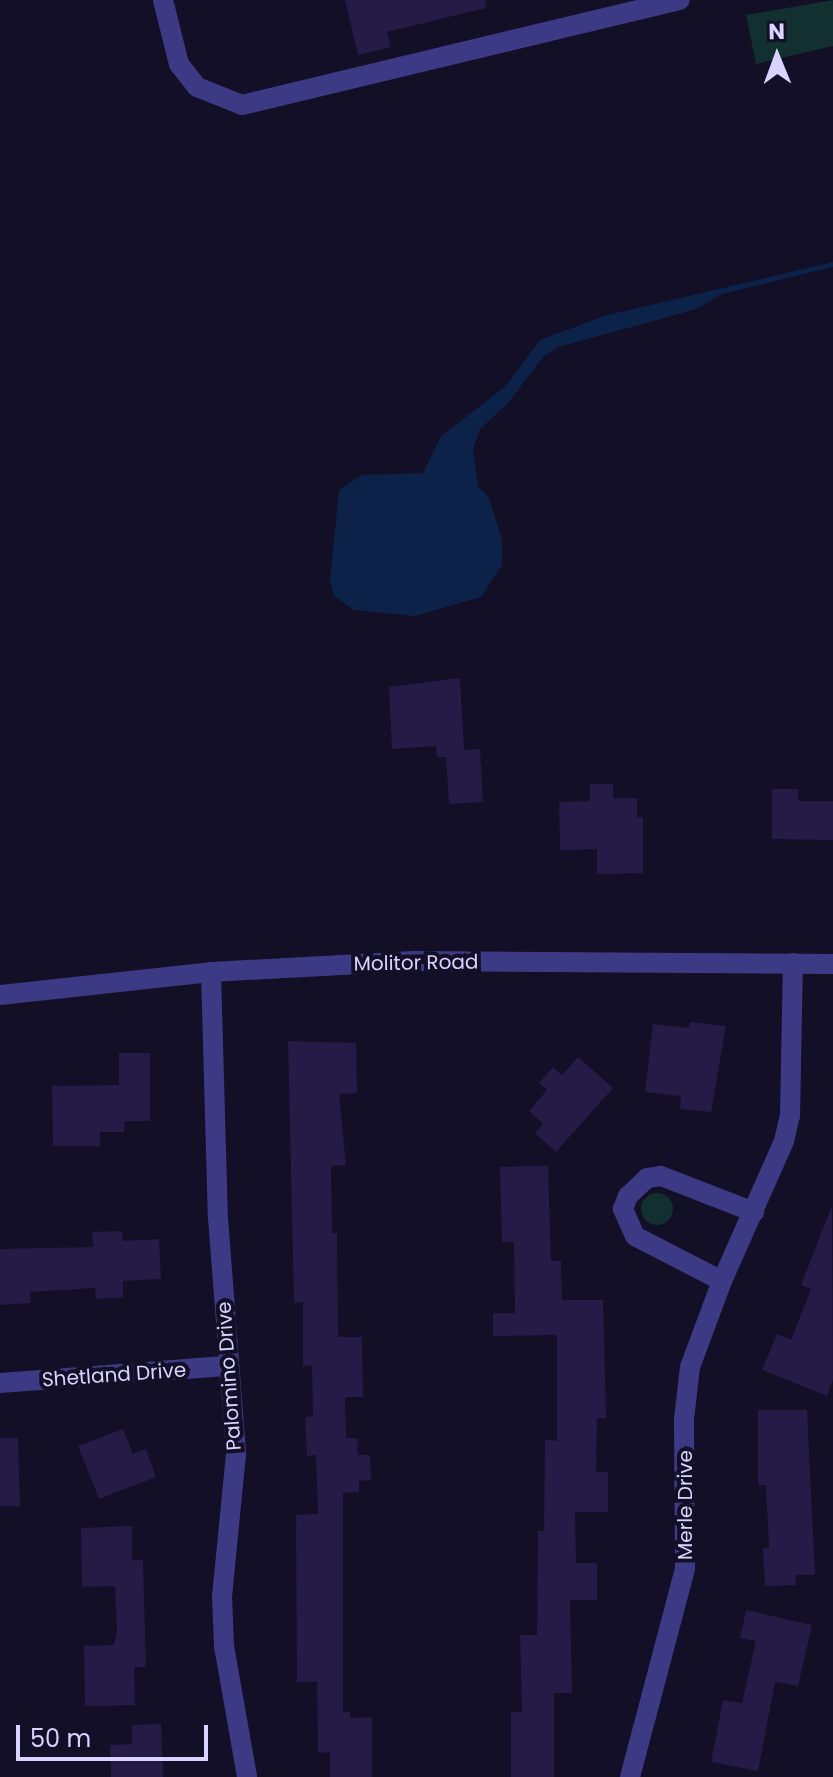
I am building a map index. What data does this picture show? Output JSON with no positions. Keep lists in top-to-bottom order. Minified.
{"streets":{"street":["Molitor Road","Shetland Drive","Palomino Drive","Merle Drive"]},"crossings":[["Molitor Road","Palomino Drive"],["Molitor Road","Merle Drive"],["Shetland Drive","Palomino Drive"]],"scale_bar":"50 m","north":"top"}
